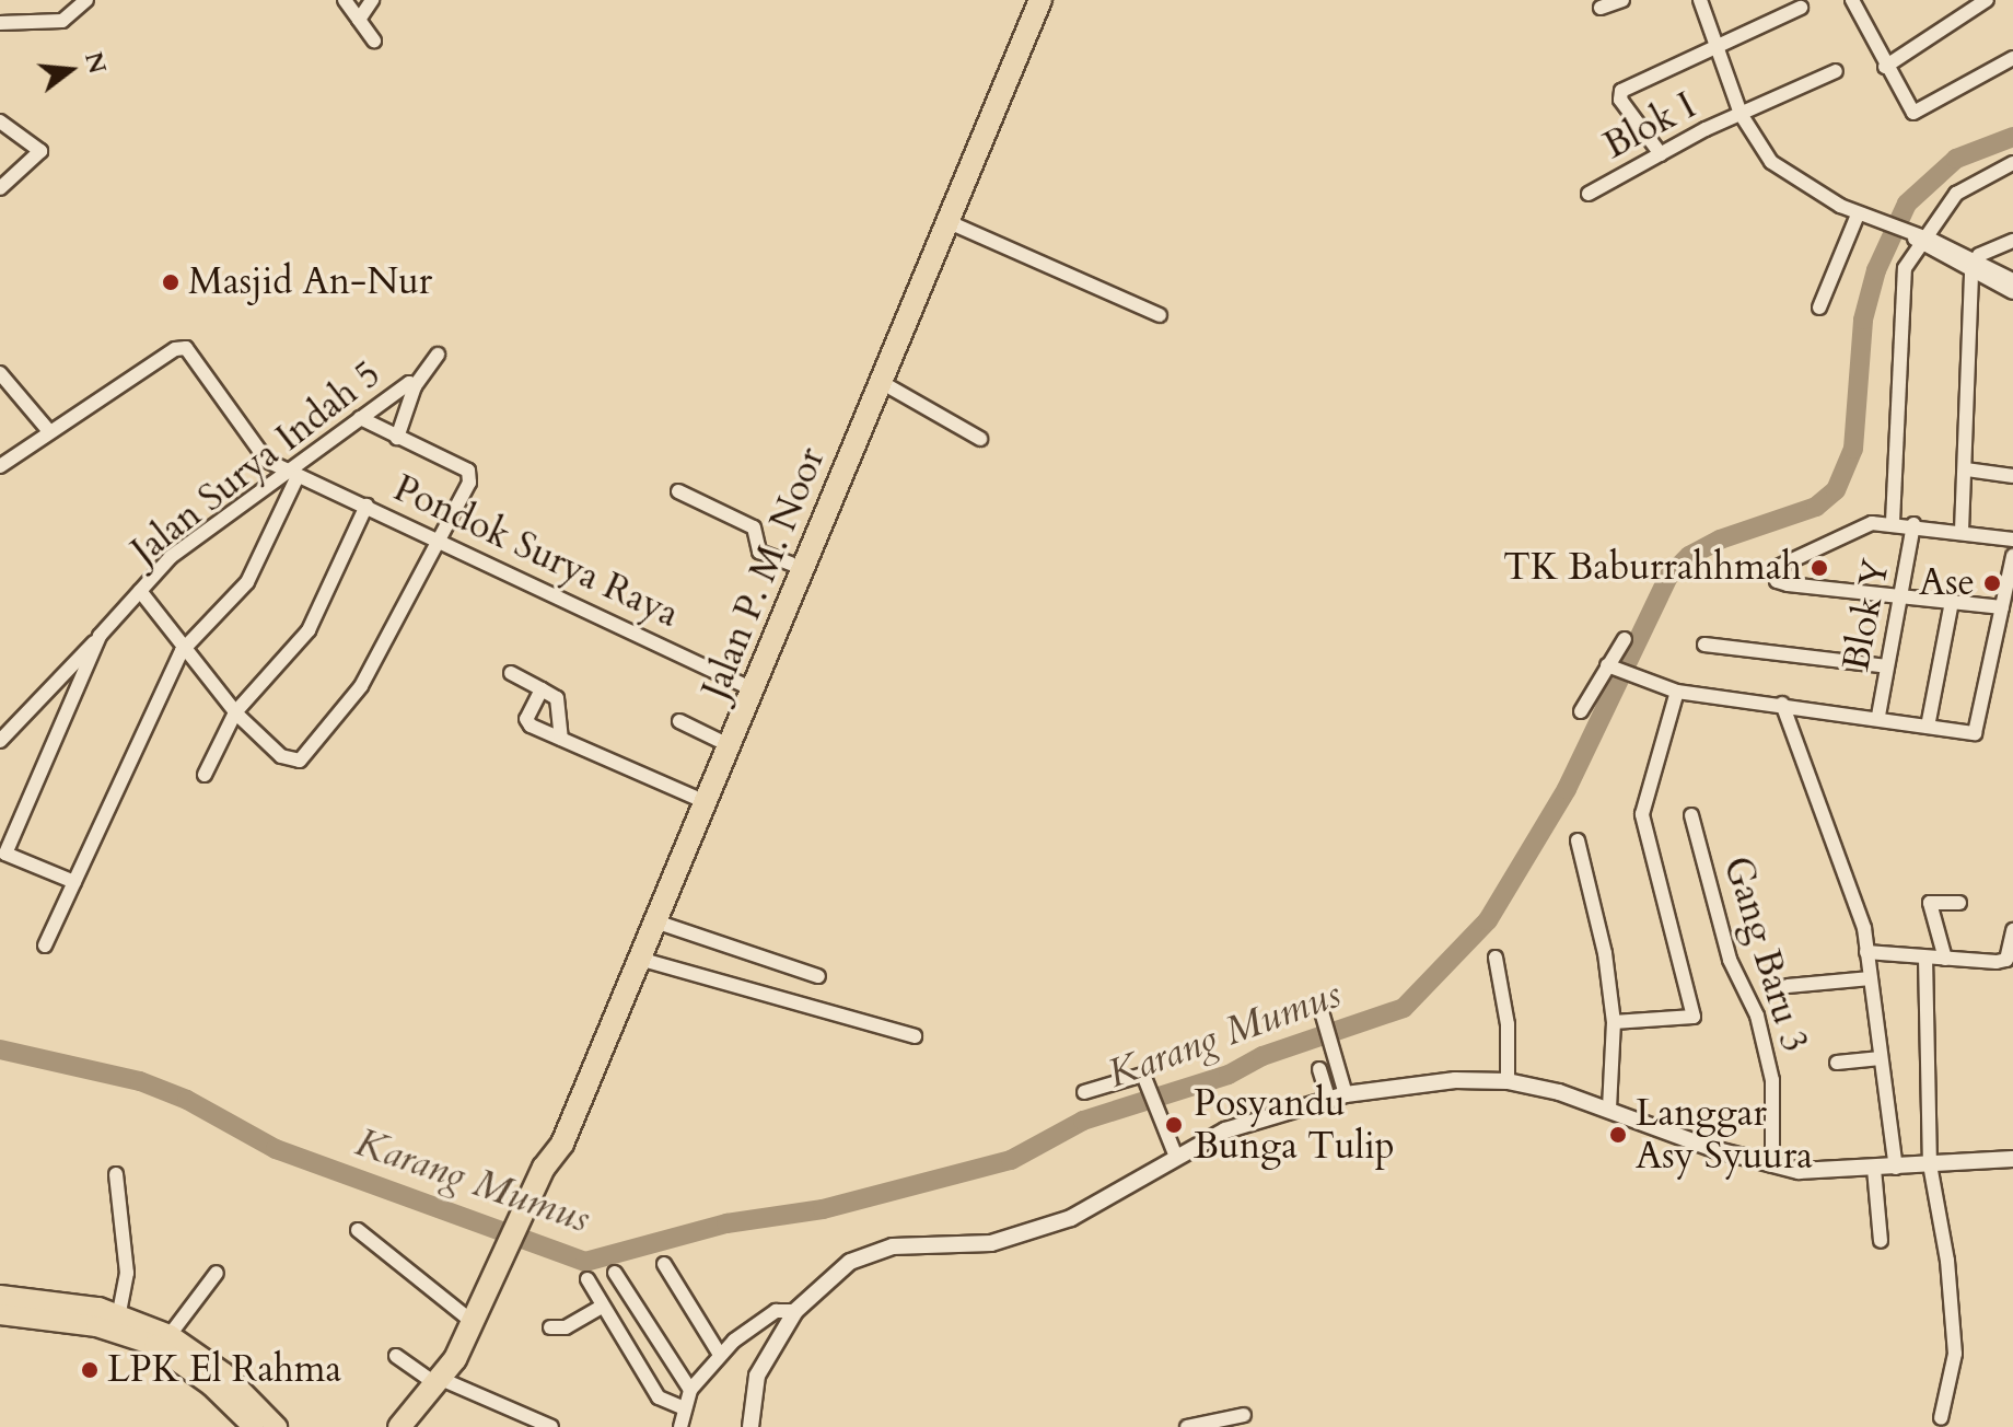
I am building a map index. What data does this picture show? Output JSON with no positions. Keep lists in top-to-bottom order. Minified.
{"streets":{"highway":["Jalan P. M. Noor"],"street":["Blok I","Jalan Surya Indah 5","Pondok Surya Raya","Blok Y","Gang Baru 3"]},"crossings":[["Jalan Surya Indah 5","Pondok Surya Raya"],["Pondok Surya Raya","Jalan P. M. Noor"]],"water":["Karang Mumus"],"places":["Masjid An-Nur","TK Baburrahhmah","Ase","Posyandu Bunga Tulip","Langgar Asy Syuura","LPK El Rahma"],"north":"right"}
